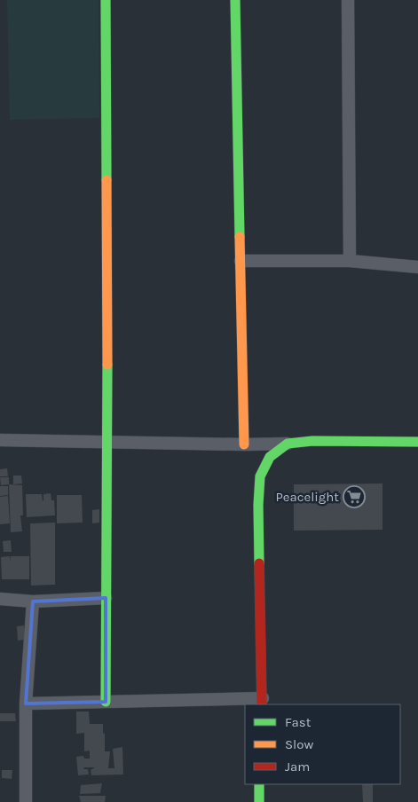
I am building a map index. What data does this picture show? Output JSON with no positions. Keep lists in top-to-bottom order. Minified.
{"places":{"supermarket":["Peacelight"]},"legend":["Fast","Slow","Jam"]}
